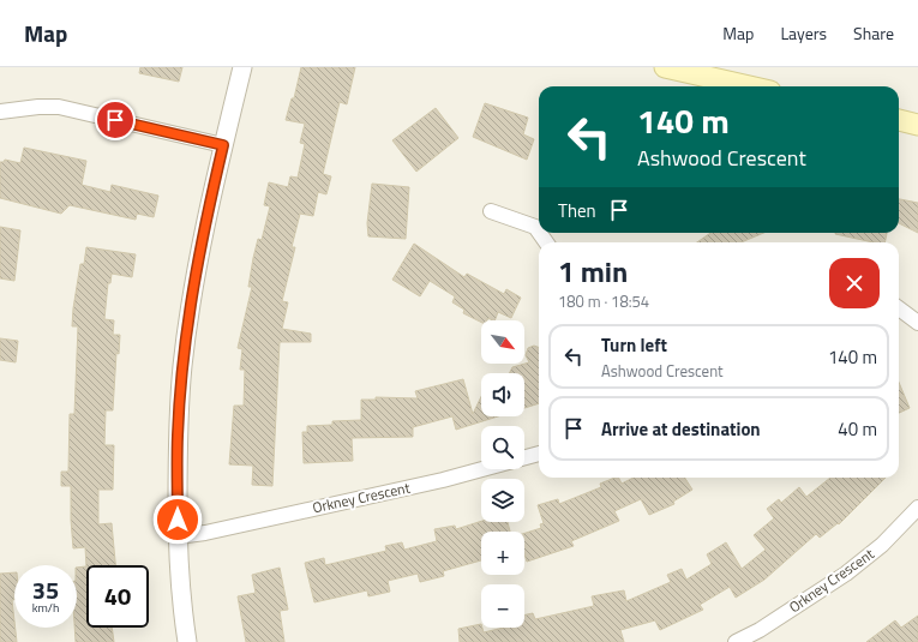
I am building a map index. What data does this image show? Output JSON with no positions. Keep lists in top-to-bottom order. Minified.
{"streets":{"street":["Orkney Crescent"]},"north":"bottom right","page":{"header":"Map","nav":["Map","Layers","Share"],"turn":["140 m","Ashwood Crescent"],"then":"Then","heading":["1 min","180 m · 18:54"],"map_buttons":["+","−"],"list":[{"name":"Turn left","note":"Ashwood Crescent","value":"140 m"},{"name":"Arrive at destination","value":"40 m"}],"speed":"35 km/h","limit":"40"}}
